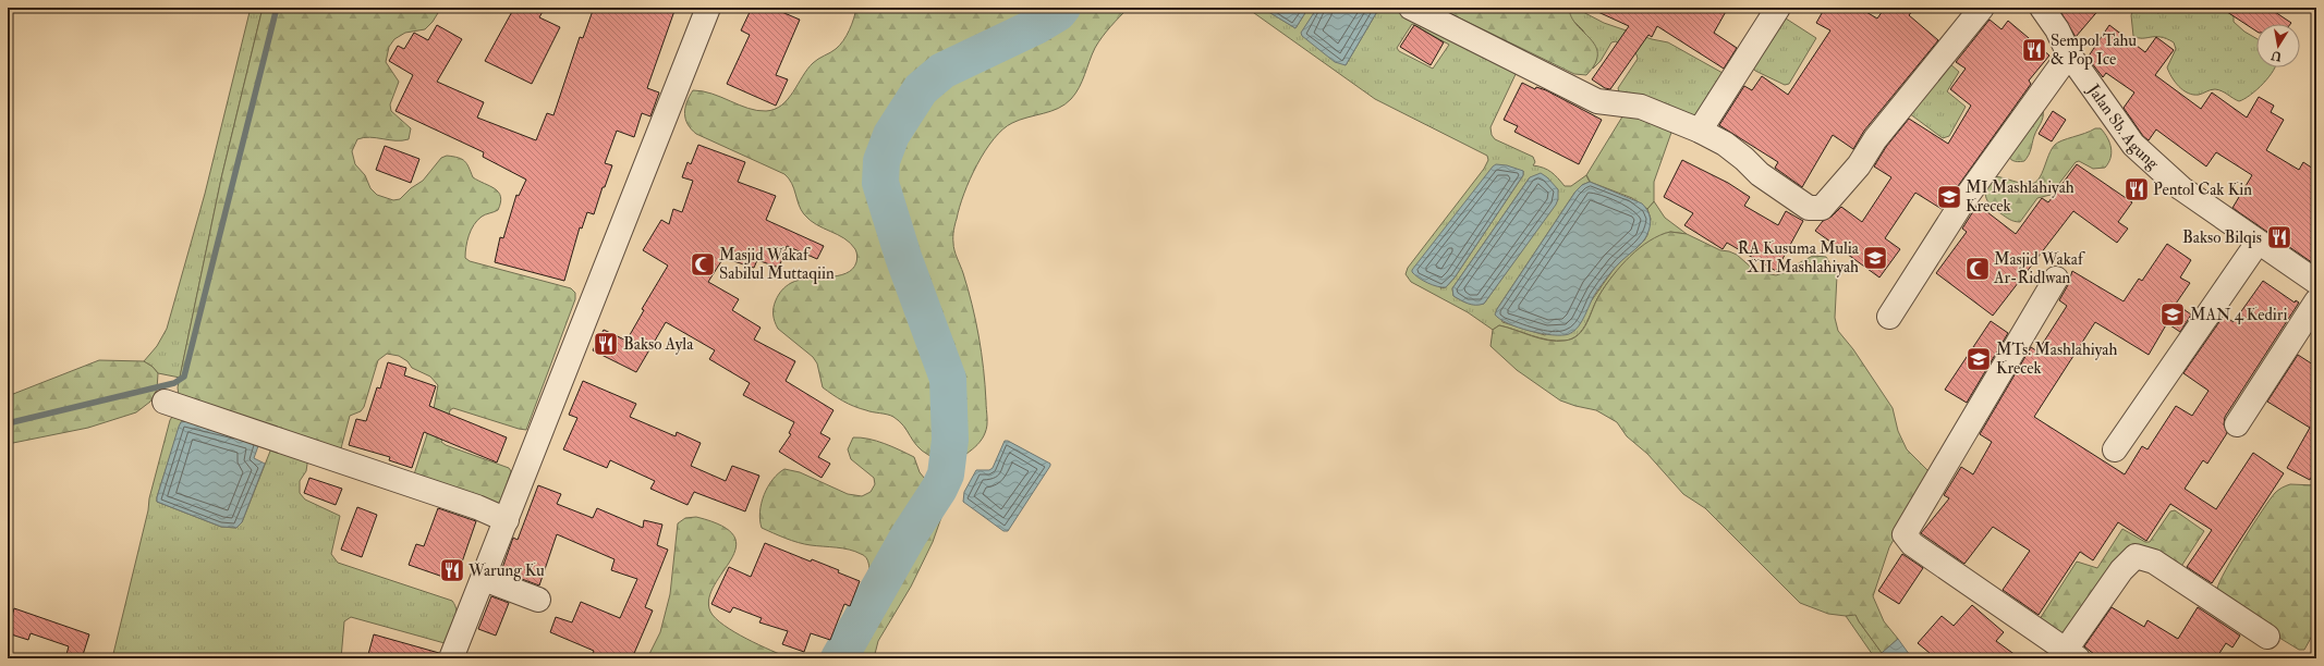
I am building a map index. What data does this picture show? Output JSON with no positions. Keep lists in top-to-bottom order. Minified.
{"streets":{"street":["Jalan Sb. Agung"]},"places":{"restaurant":["Sempol Tahu & Pop Ice","Pentol Cak Kin","Bakso Bilqis","Bakso Ayla","Warung Ku"],"school or university":["MI Mashlahiyah Krecek","RA Kusuma Mulia XII Mashlahiyah","MAN 4 Kediri","MTs. Mashlahiyah Krecek"],"mosque":["Masjid Wakaf Sabilul Muttaqiin","Masjid Wakaf Ar-Ridlwan"]},"north":"bottom"}
